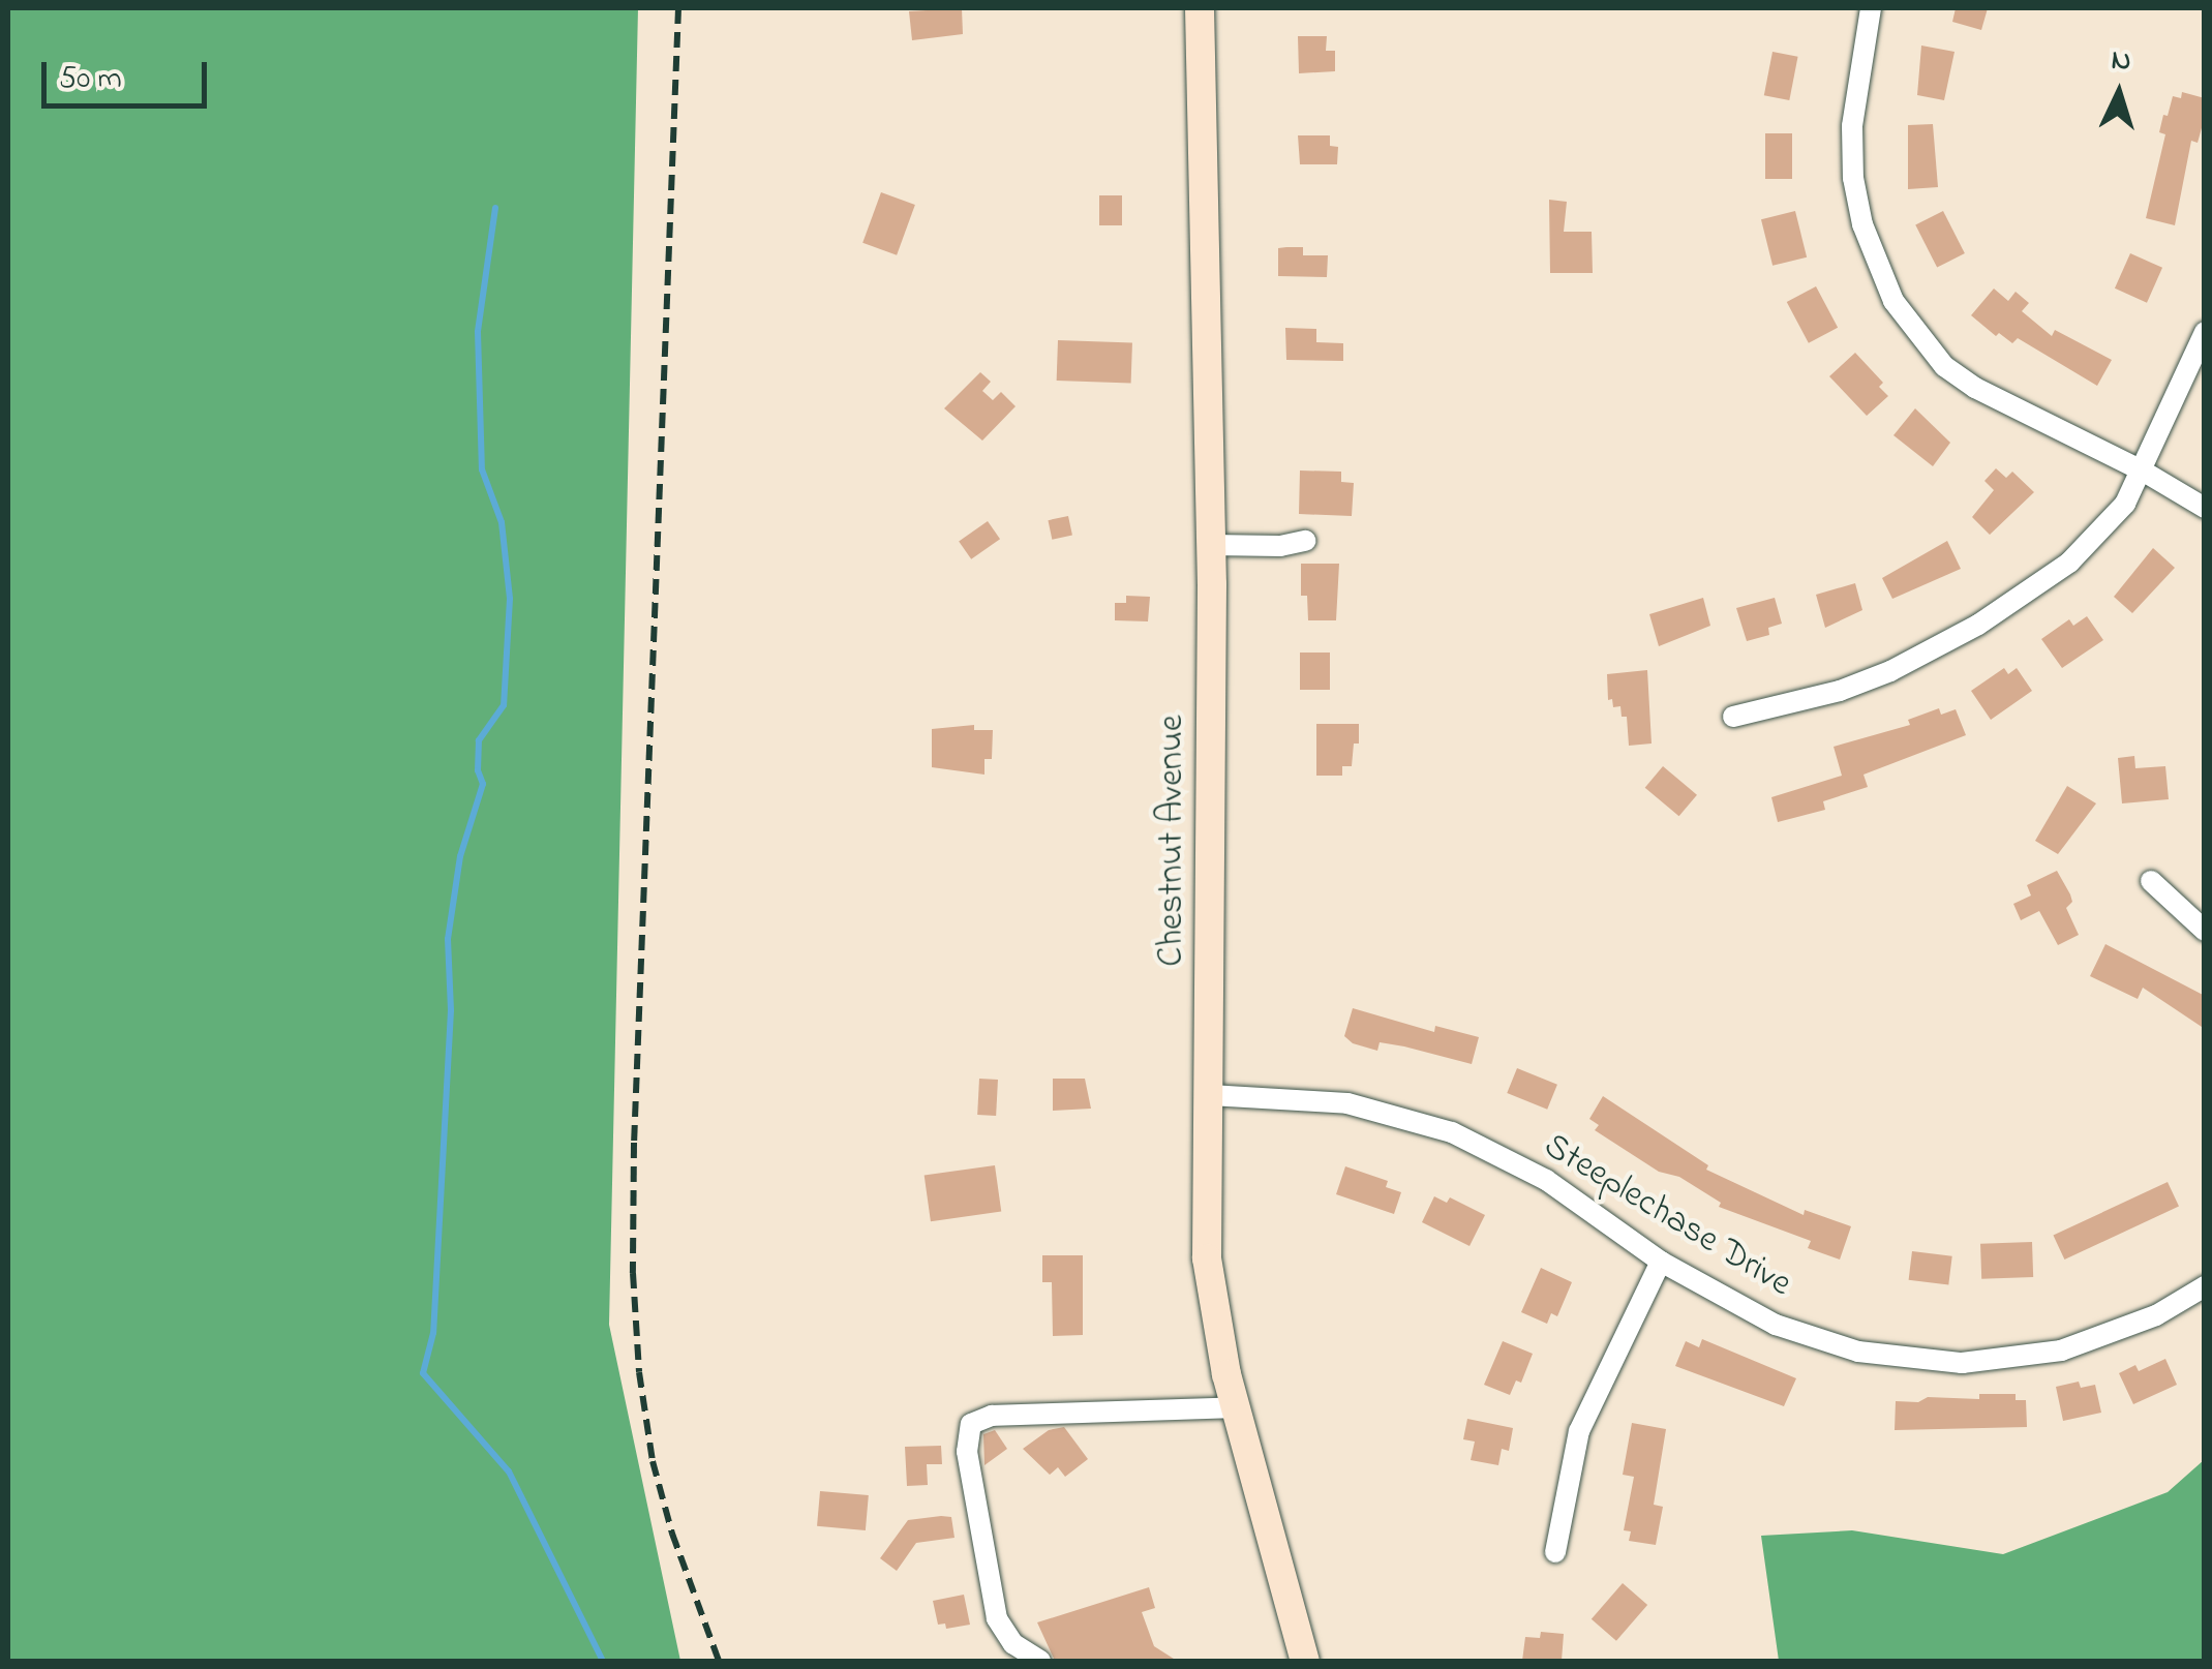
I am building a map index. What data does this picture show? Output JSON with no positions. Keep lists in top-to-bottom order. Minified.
{"streets":{"street":["Chestnut Avenue","Steeplechase Drive"]},"crossings":[["Chestnut Avenue","Steeplechase Drive"]],"scale_bar":"50 m","north":"top"}
